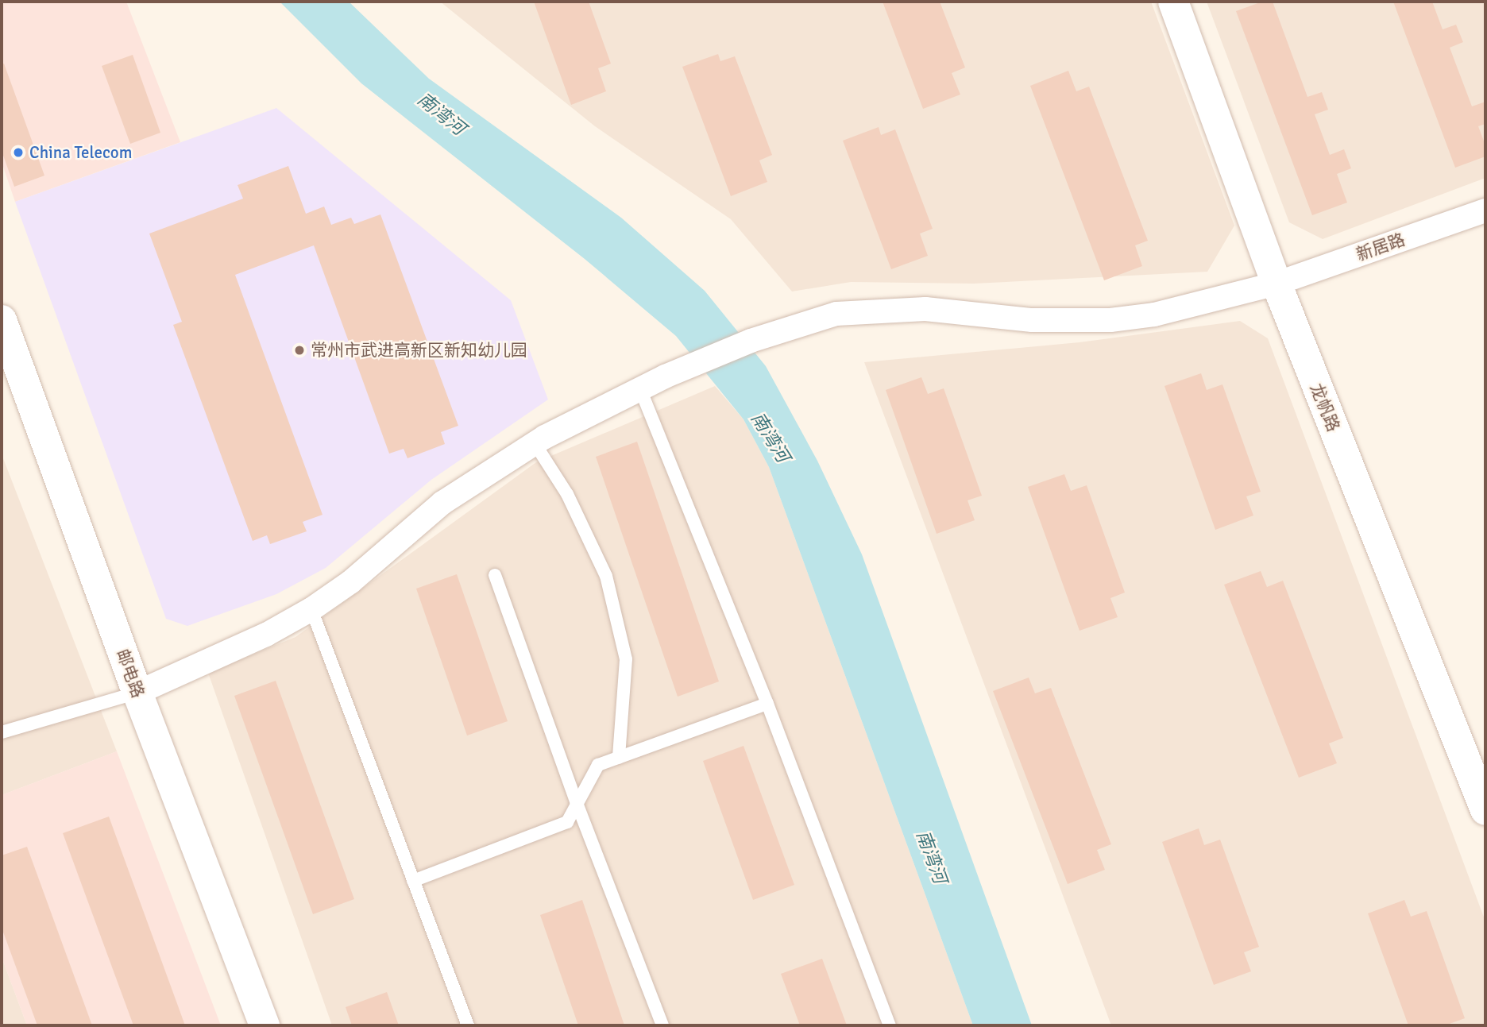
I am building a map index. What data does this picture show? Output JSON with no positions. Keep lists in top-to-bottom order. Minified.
{"streets":{"street":["新居路","龙帆路","邮电路"]},"crossings":[["新居路","龙帆路"],["新居路","邮电路"]],"water":["南湾河"],"places":["China Telecom","常州市武进高新区新知幼儿园"]}
